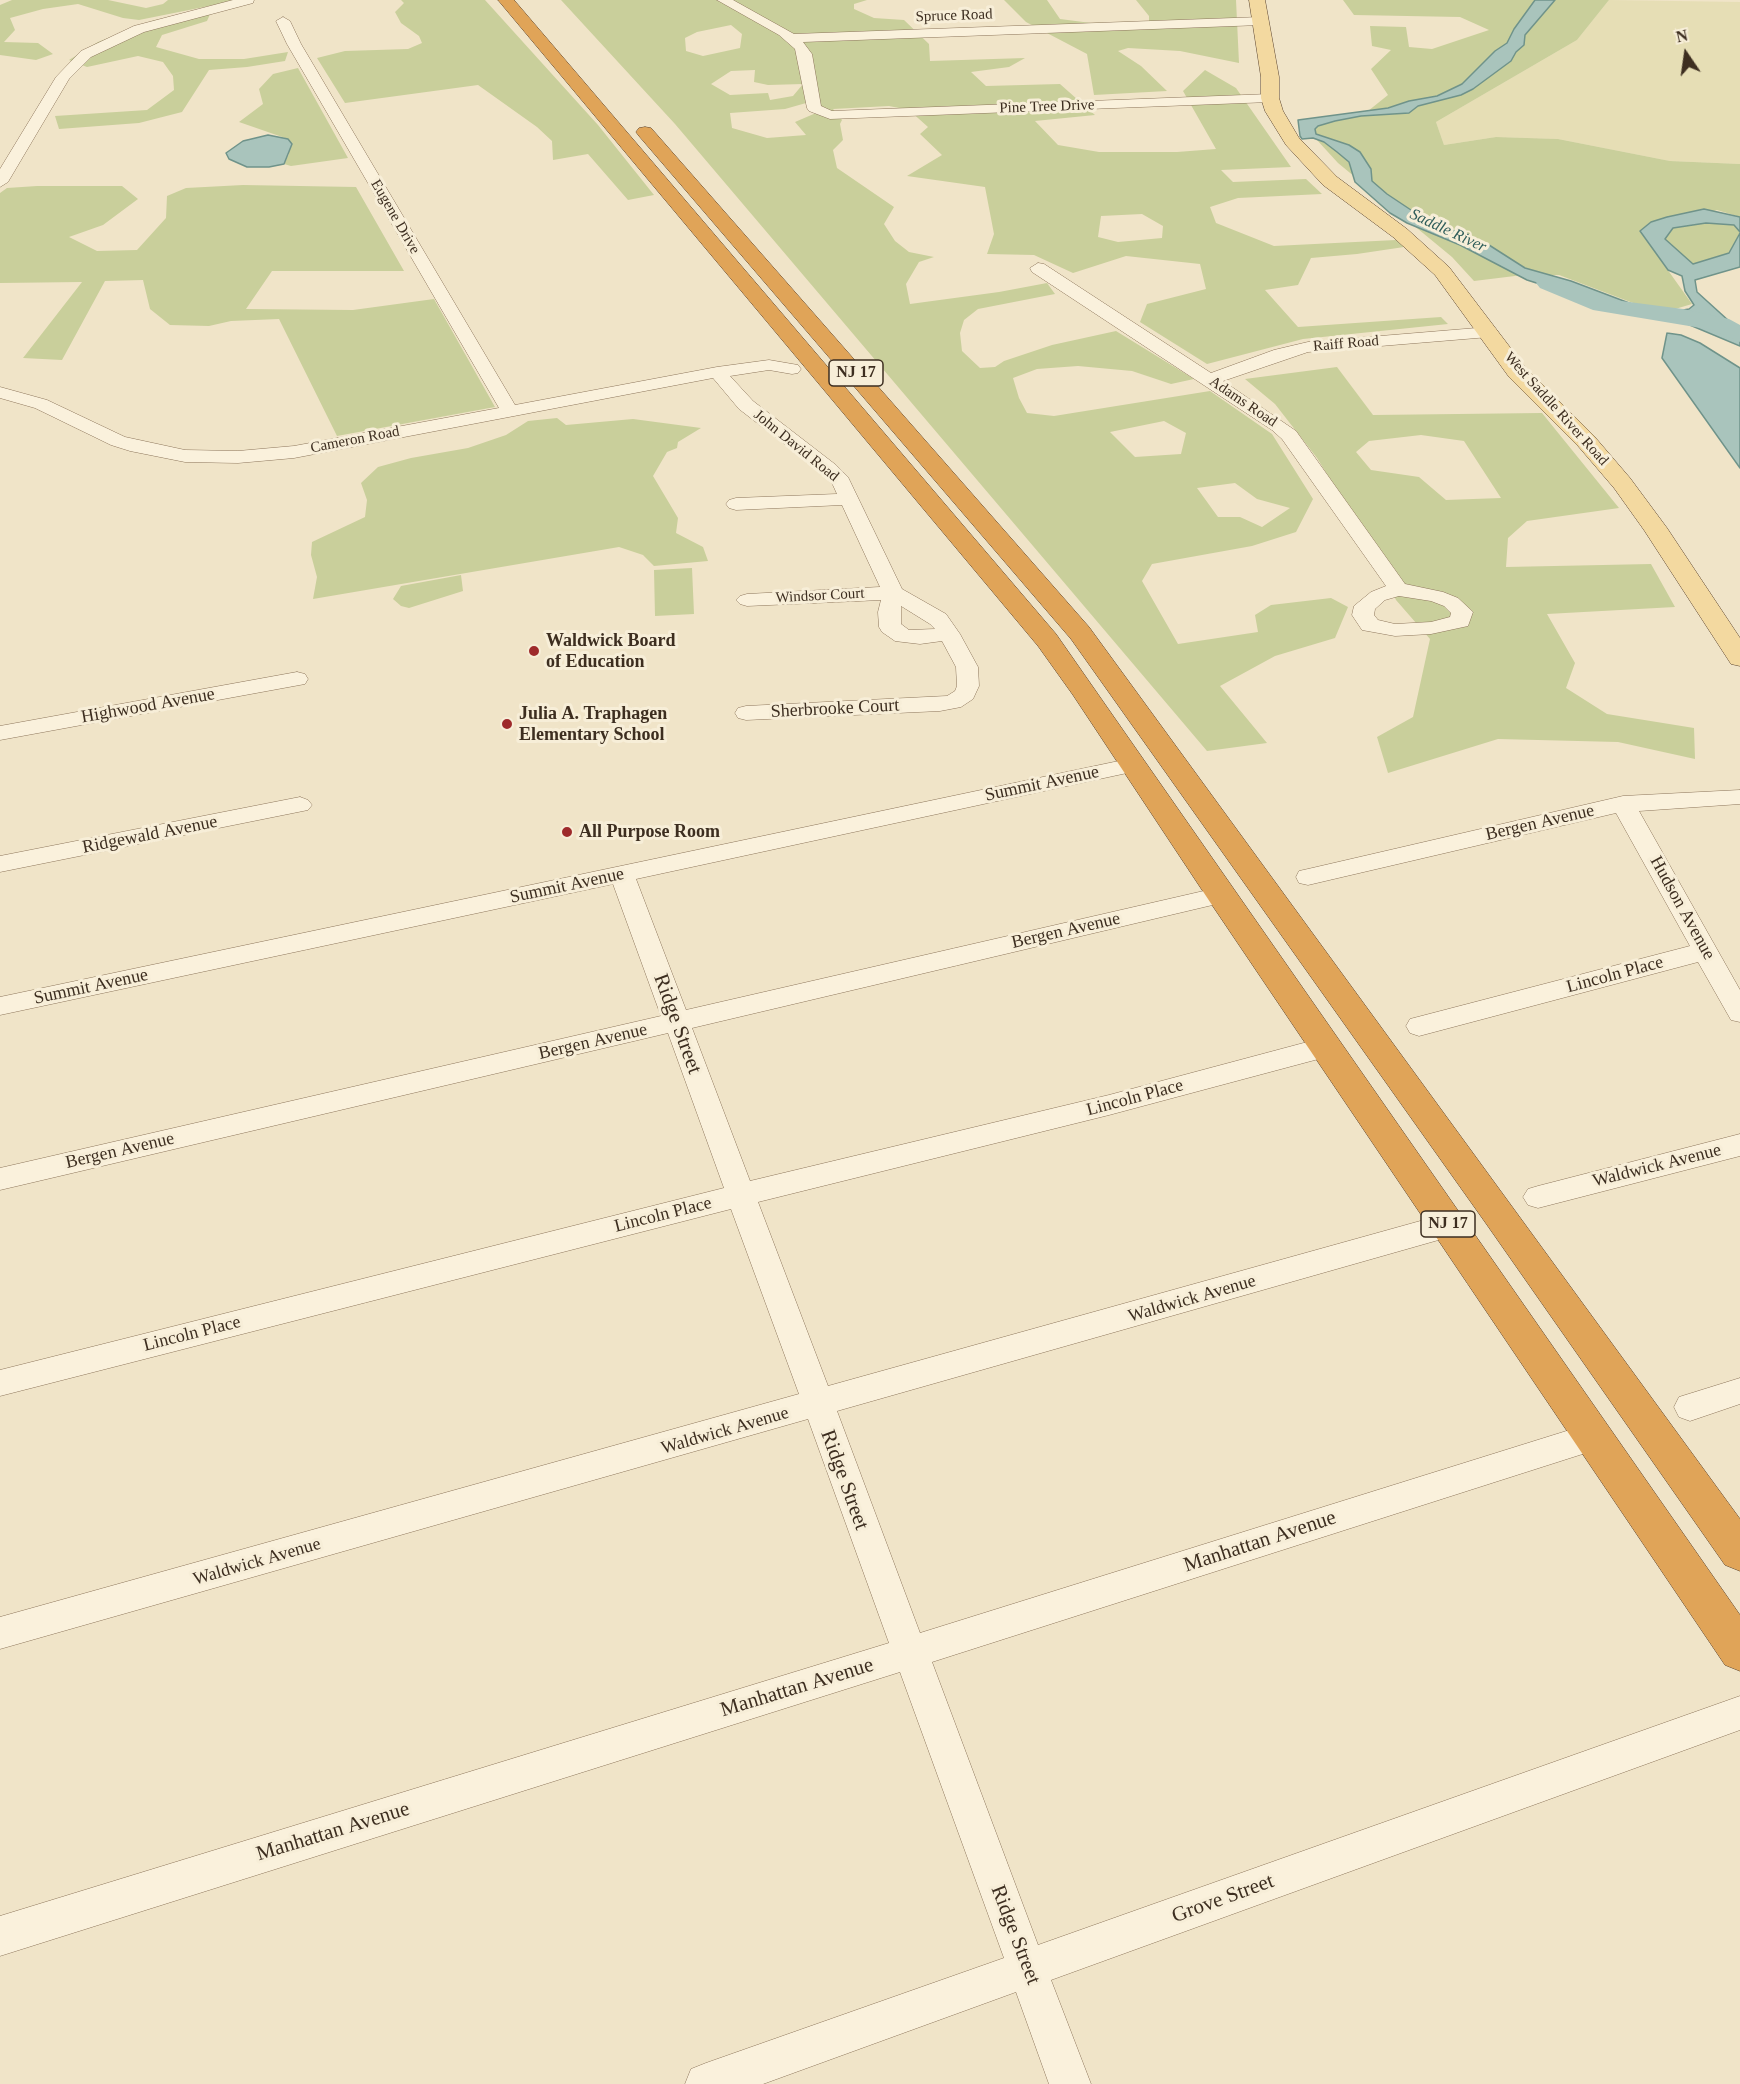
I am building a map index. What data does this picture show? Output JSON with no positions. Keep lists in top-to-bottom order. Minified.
{"streets":{"highway":["NJ 17"],"main road":["West Saddle River Road"],"street":["Spruce Road","Pine Tree Drive","Eugene Drive","Raiff Road","Adams Road","Cameron Road","John David Road","Windsor Court","Highwood Avenue","Sherbrooke Court","Summit Avenue","Bergen Avenue","Ridgewald Avenue","Hudson Avenue","Lincoln Place","Ridge Street","Waldwick Avenue","Manhattan Avenue","Grove Street"]},"crossings":[["Spruce Road","Pine Tree Drive"],["Spruce Road","West Saddle River Road"],["Pine Tree Drive","West Saddle River Road"],["Eugene Drive","Cameron Road"],["Raiff Road","Adams Road"],["Raiff Road","West Saddle River Road"],["NJ 17","Summit Avenue"],["NJ 17","Bergen Avenue"],["NJ 17","Lincoln Place"],["NJ 17","Waldwick Avenue"],["NJ 17","Manhattan Avenue"],["Cameron Road","John David Road"],["John David Road","Windsor Court"],["Summit Avenue","Ridge Street"],["Bergen Avenue","Hudson Avenue"],["Bergen Avenue","Ridge Street"],["Hudson Avenue","Lincoln Place"],["Lincoln Place","Ridge Street"],["Ridge Street","Waldwick Avenue"],["Ridge Street","Manhattan Avenue"],["Ridge Street","Grove Street"]],"water":["Saddle River"],"places":["Waldwick Board of Education","Julia A. Traphagen Elementary School","All Purpose Room"],"north":"top"}
